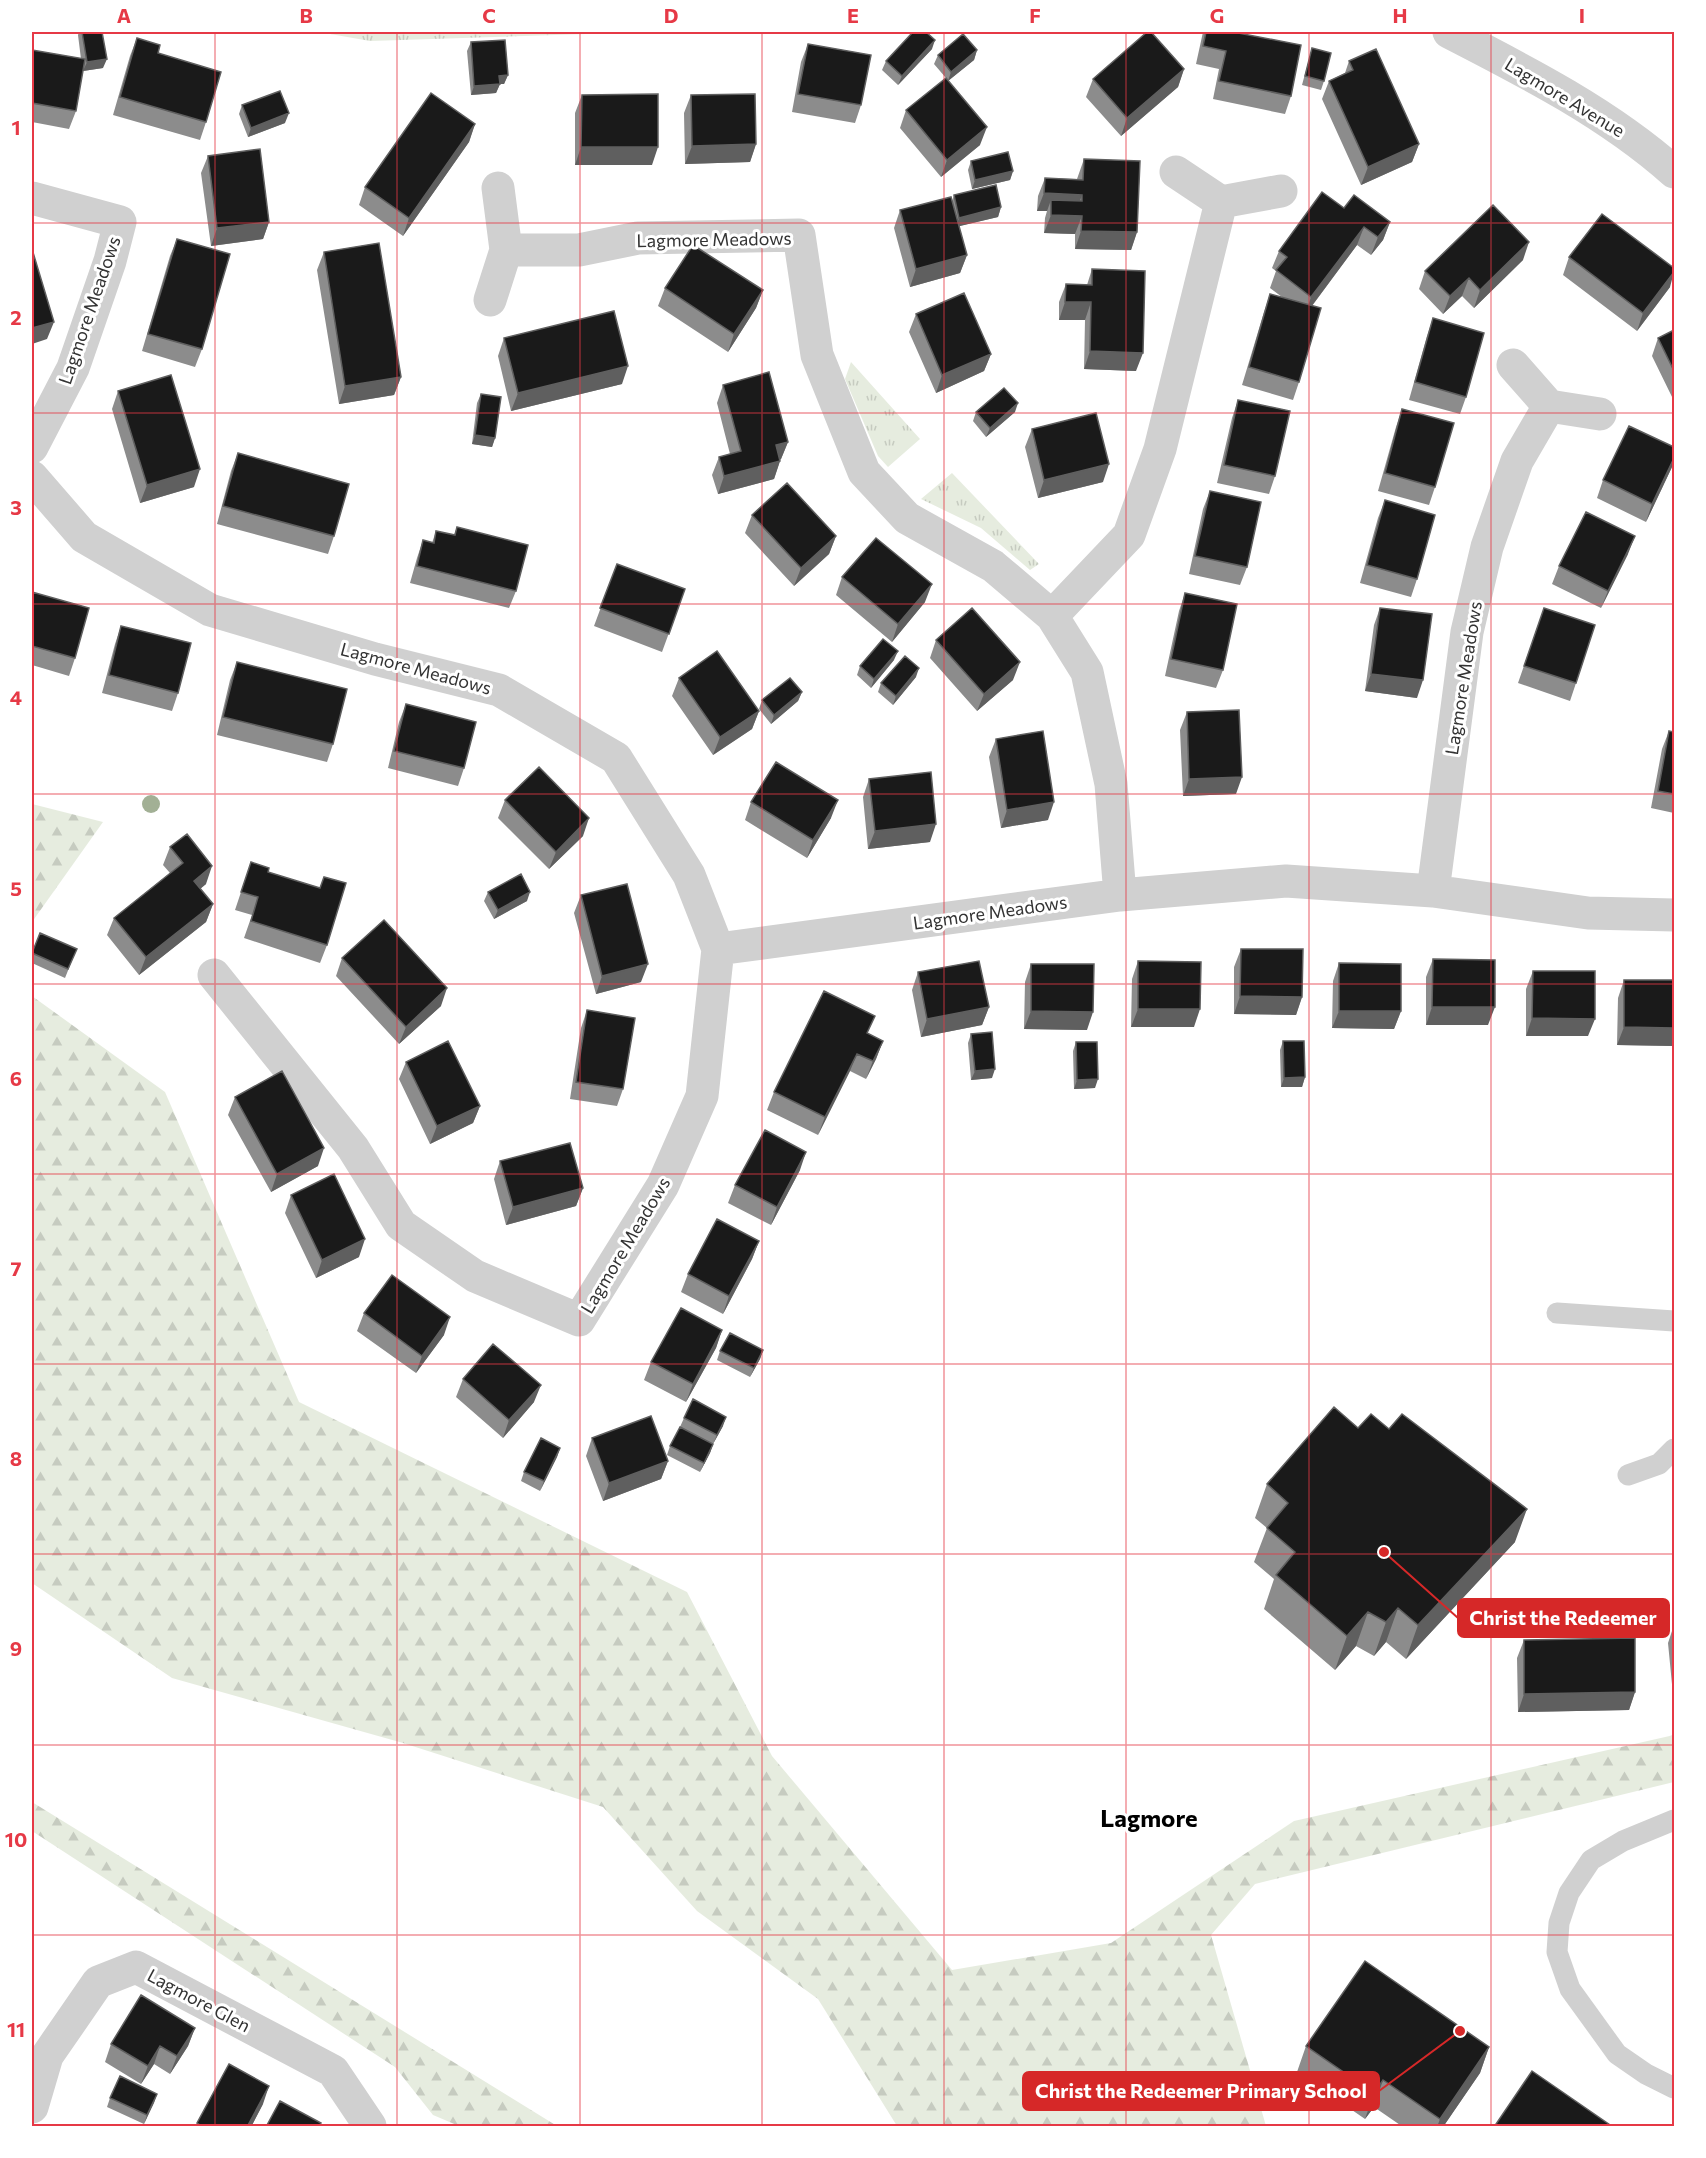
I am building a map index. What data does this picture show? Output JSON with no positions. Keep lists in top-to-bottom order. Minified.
{"streets":{"street":["Lagmore Avenue","Lagmore Meadows","Lagmore Glen"]},"districts":["Lagmore"],"places":["Christ the Redeemer","Christ the Redeemer Primary School"],"grid":{"columns":["A","B","C","D","E","F","G","H","I"],"rows":["1","2","3","4","5","6","7","8","9","10","11"]}}
